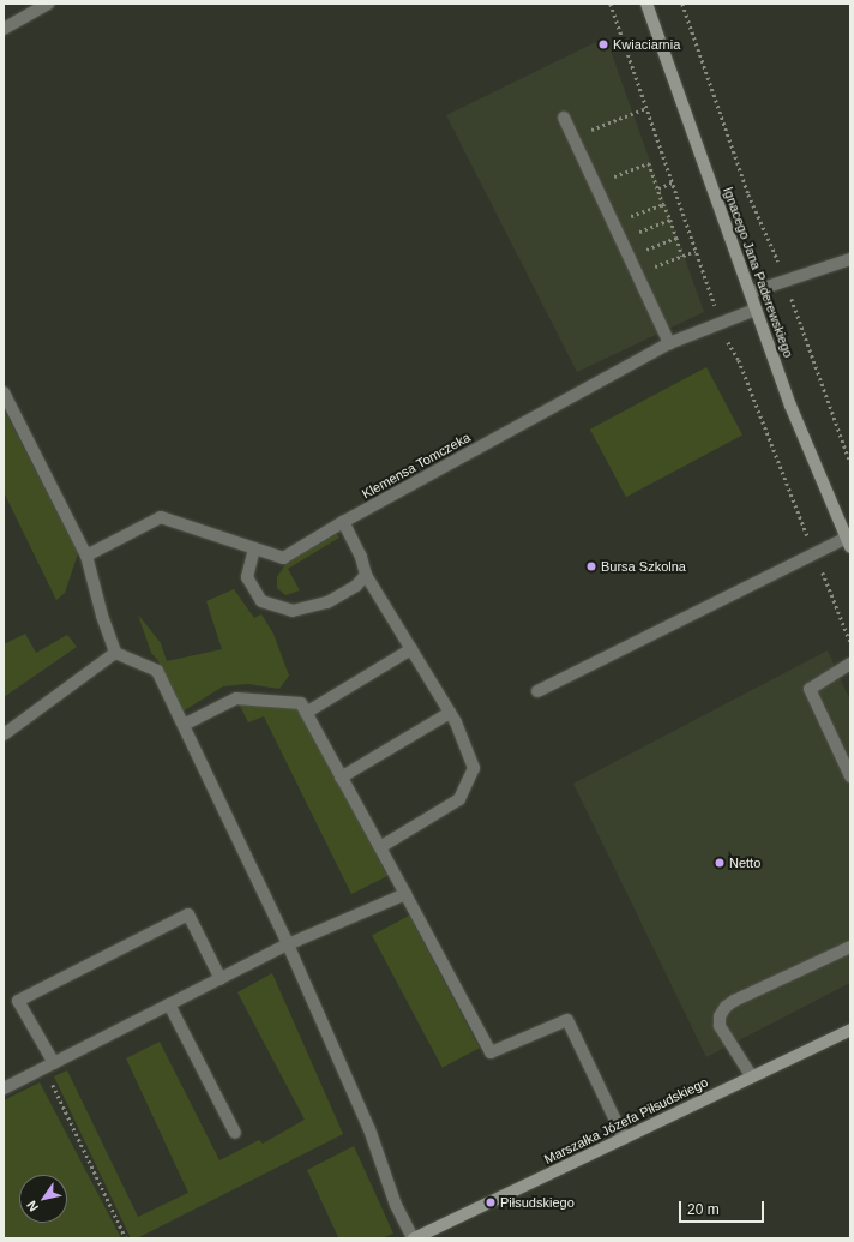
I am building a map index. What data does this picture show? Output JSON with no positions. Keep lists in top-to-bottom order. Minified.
{"streets":{"street":["Ignacego Jana Paderewskiego","Klemensa Tomczeka","Marszałka Józefa Piłsudskiego"]},"crossings":[["Ignacego Jana Paderewskiego","Klemensa Tomczeka"]],"places":["Kwiaciarnia","Bursa Szkolna","Netto","Piłsudskiego"],"scale_bar":"20 m","north":"bottom left"}
